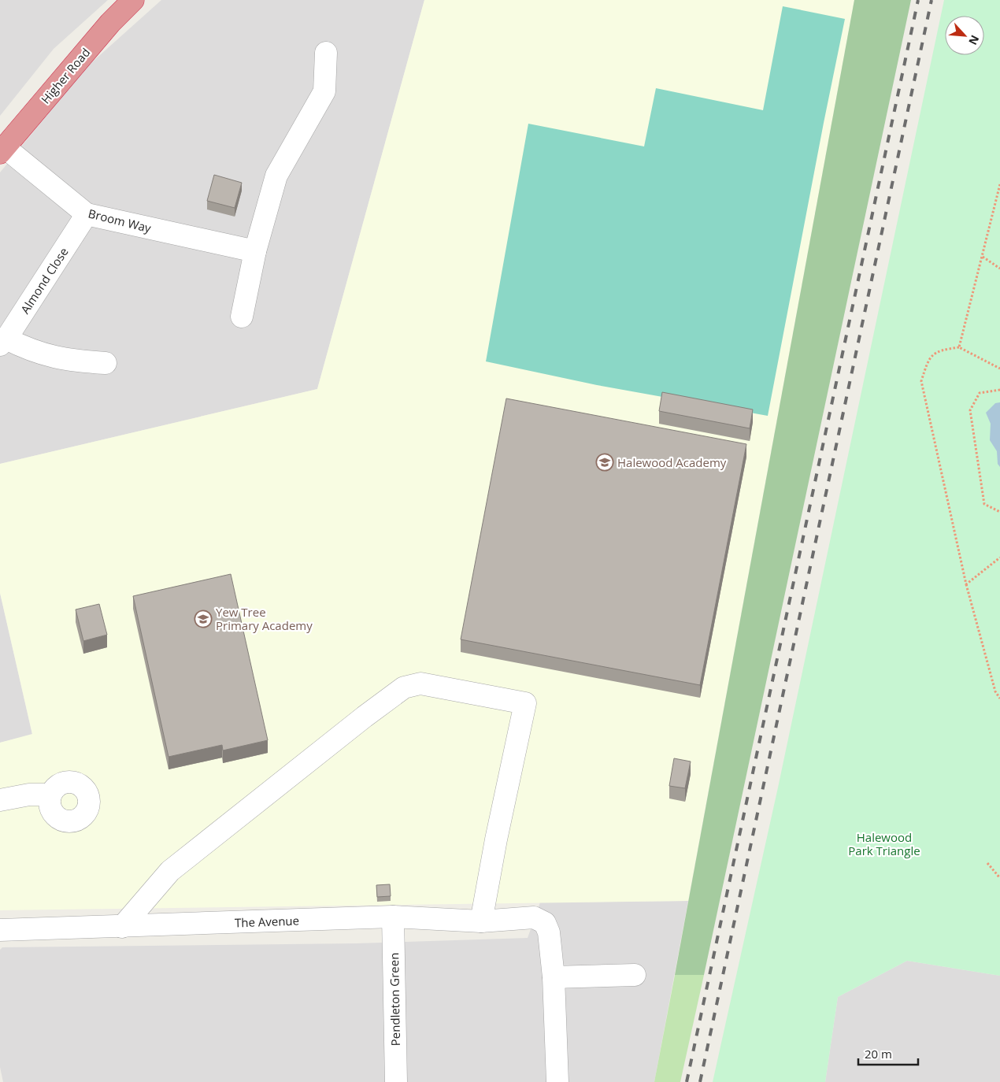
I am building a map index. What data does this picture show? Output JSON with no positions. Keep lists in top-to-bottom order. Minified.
{"streets":{"highway":["Higher Road"],"street":["Broom Way","Almond Close","The Avenue","Pendleton Green"]},"crossings":[["Higher Road","Broom Way"],["Broom Way","Almond Close"],["The Avenue","Pendleton Green"]],"parks":["Halewood Park Triangle"],"places":{"school or university":["Halewood Academy","Yew Tree Primary Academy"]},"scale_bar":"20 m","north":"bottom right"}
